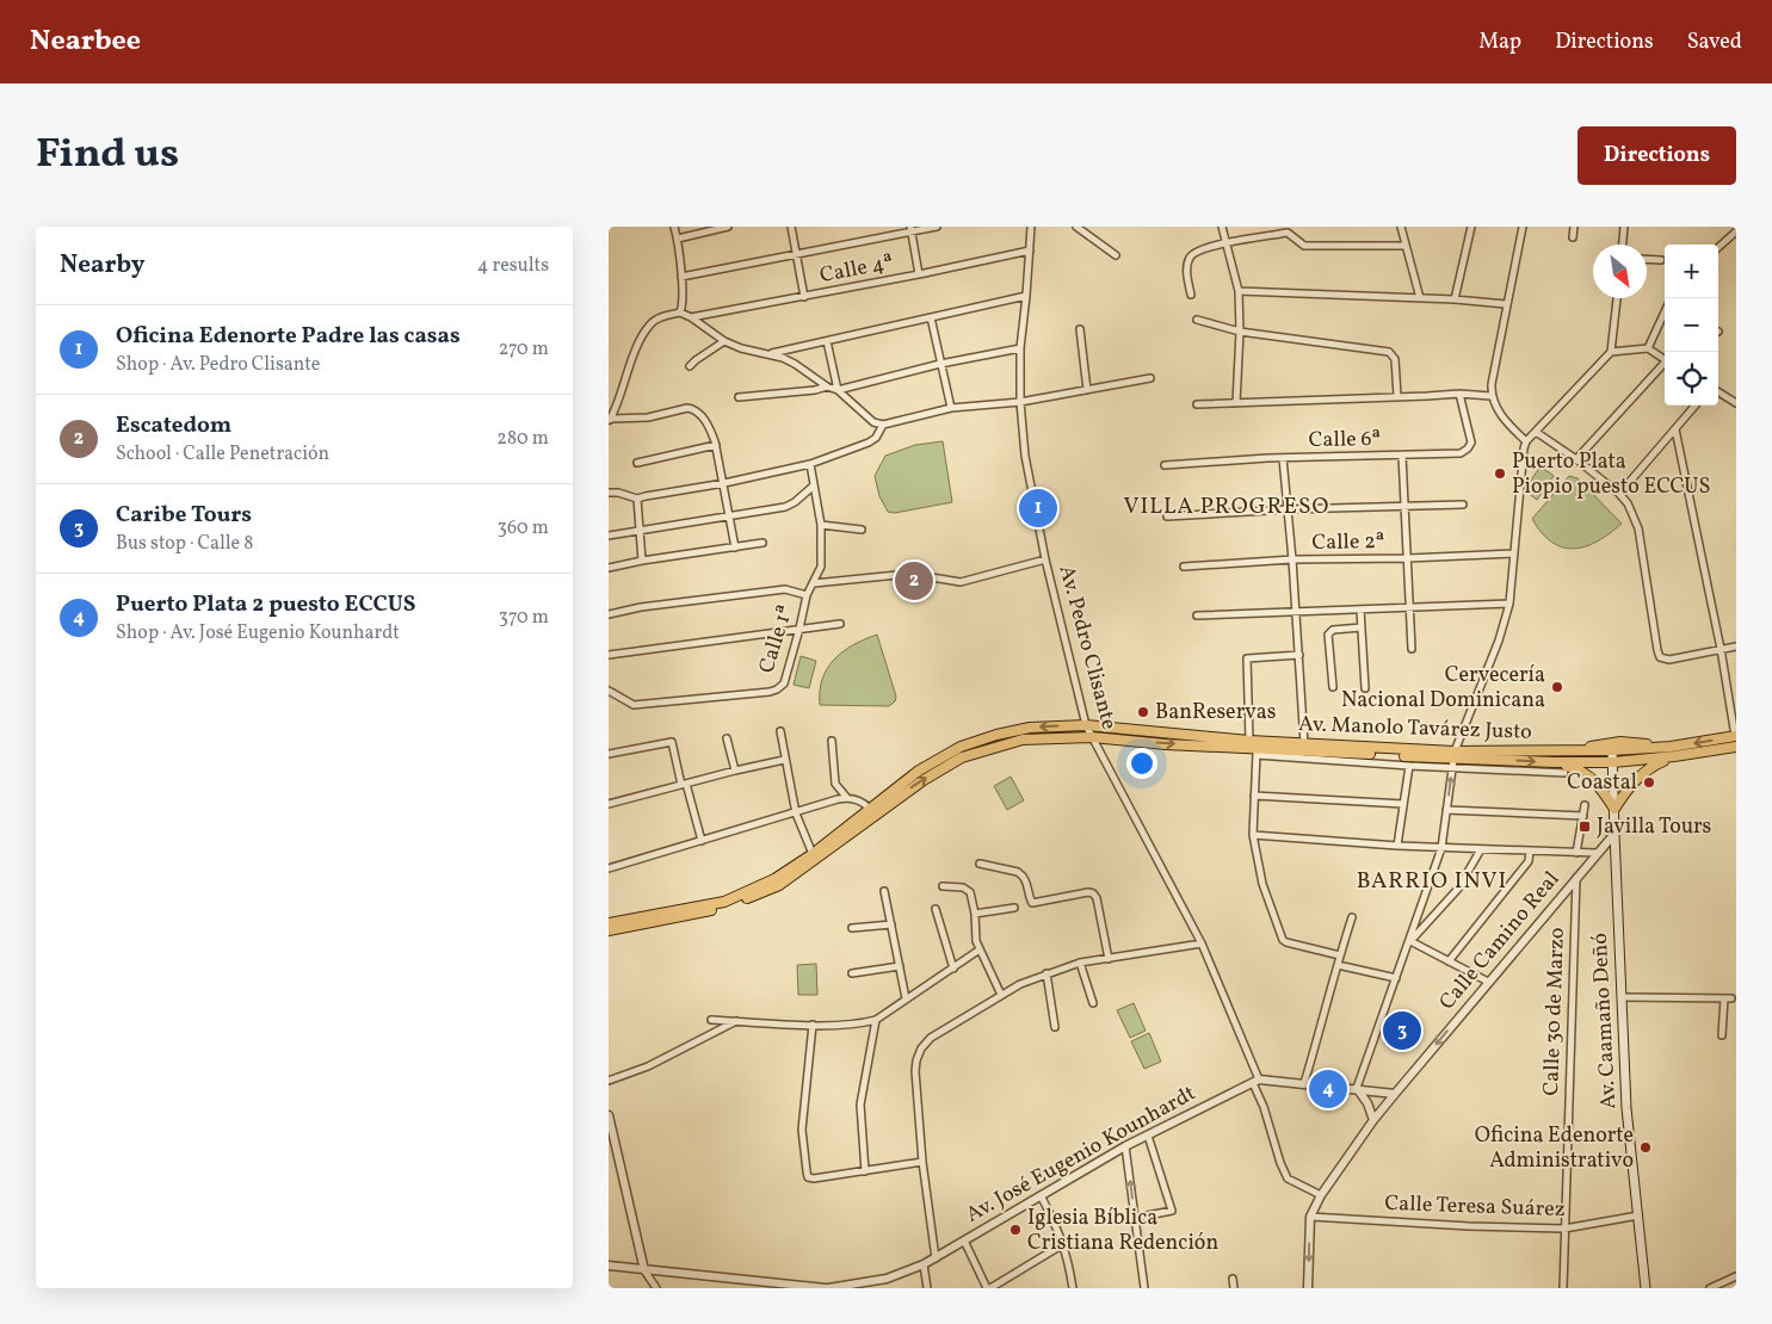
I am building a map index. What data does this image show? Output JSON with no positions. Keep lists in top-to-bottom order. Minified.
{"streets":{"main road":["Av. Manolo Tavárez Justo","Av. Caamaño Deñó"],"street":["Calle 4ª","Calle 6ª","Calle 2ª","Calle 1ª","Av. Pedro Clisante","Calle Camino Real","Calle 30 de Marzo","Av. José Eugenio Kounhardt","Calle Teresa Suárez"]},"crossings":[["Calle 4ª","Av. Pedro Clisante"],["Av. Pedro Clisante","Av. Manolo Tavárez Justo"],["Av. Pedro Clisante","Calle Camino Real"],["Av. Pedro Clisante","Av. José Eugenio Kounhardt"],["Av. Manolo Tavárez Justo","Av. Caamaño Deñó"],["Calle Camino Real","Calle 30 de Marzo"],["Calle Camino Real","Av. Caamaño Deñó"],["Calle Camino Real","Calle Teresa Suárez"],["Calle 30 de Marzo","Calle Teresa Suárez"],["Av. Caamaño Deñó","Calle Teresa Suárez"]],"districts":["VILLA PROGRESO","BARRIO INVI"],"places":{"other":["Puerto Plata Piopio puesto ECCUS","Cervecería Nacional Dominicana","BanReservas","Coastal","Oficina Edenorte Administrativo","Iglesia Bíblica Cristiana Redención"],"transit":["Javilla Tours"]},"north":"bottom right","page":{"header":"Nearbee","nav":["Map","Directions","Saved"],"title":"Find us","buttons":"Directions","heading":["Nearby","4 results"],"map_buttons":["+","−"],"list":[{"mark":"1","name":"Oficina Edenorte Padre las casas","note":"Shop · Av. Pedro Clisante","value":"270 m"},{"mark":"2","name":"Escatedom","note":"School · Calle Penetración","value":"280 m"},{"mark":"3","name":"Caribe Tours","note":"Bus stop · Calle 8","value":"360 m"},{"mark":"4","name":"Puerto Plata 2 puesto ECCUS","note":"Shop · Av. José Eugenio Kounhardt","value":"370 m"}],"pins":["1","2","3","4"]}}
